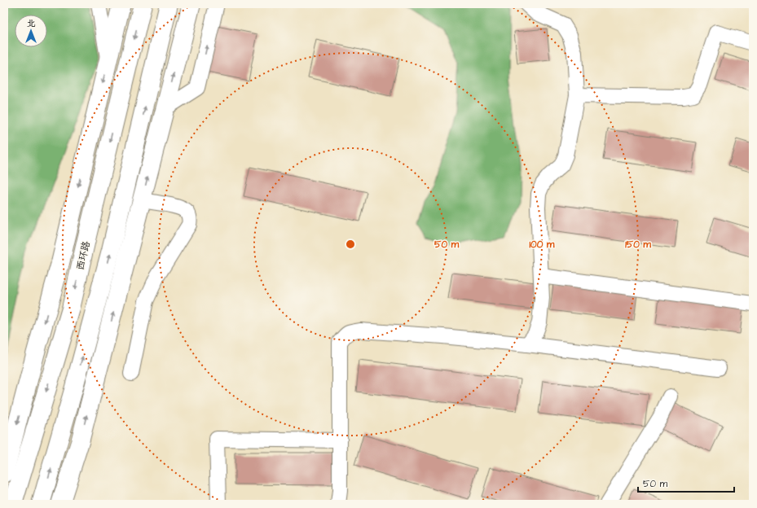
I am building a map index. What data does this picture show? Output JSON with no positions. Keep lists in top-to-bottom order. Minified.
{"streets":{"main road":["西环路"]},"scale_bar":"50 m","north":"top","rings":["50 m","100 m","150 m"]}
